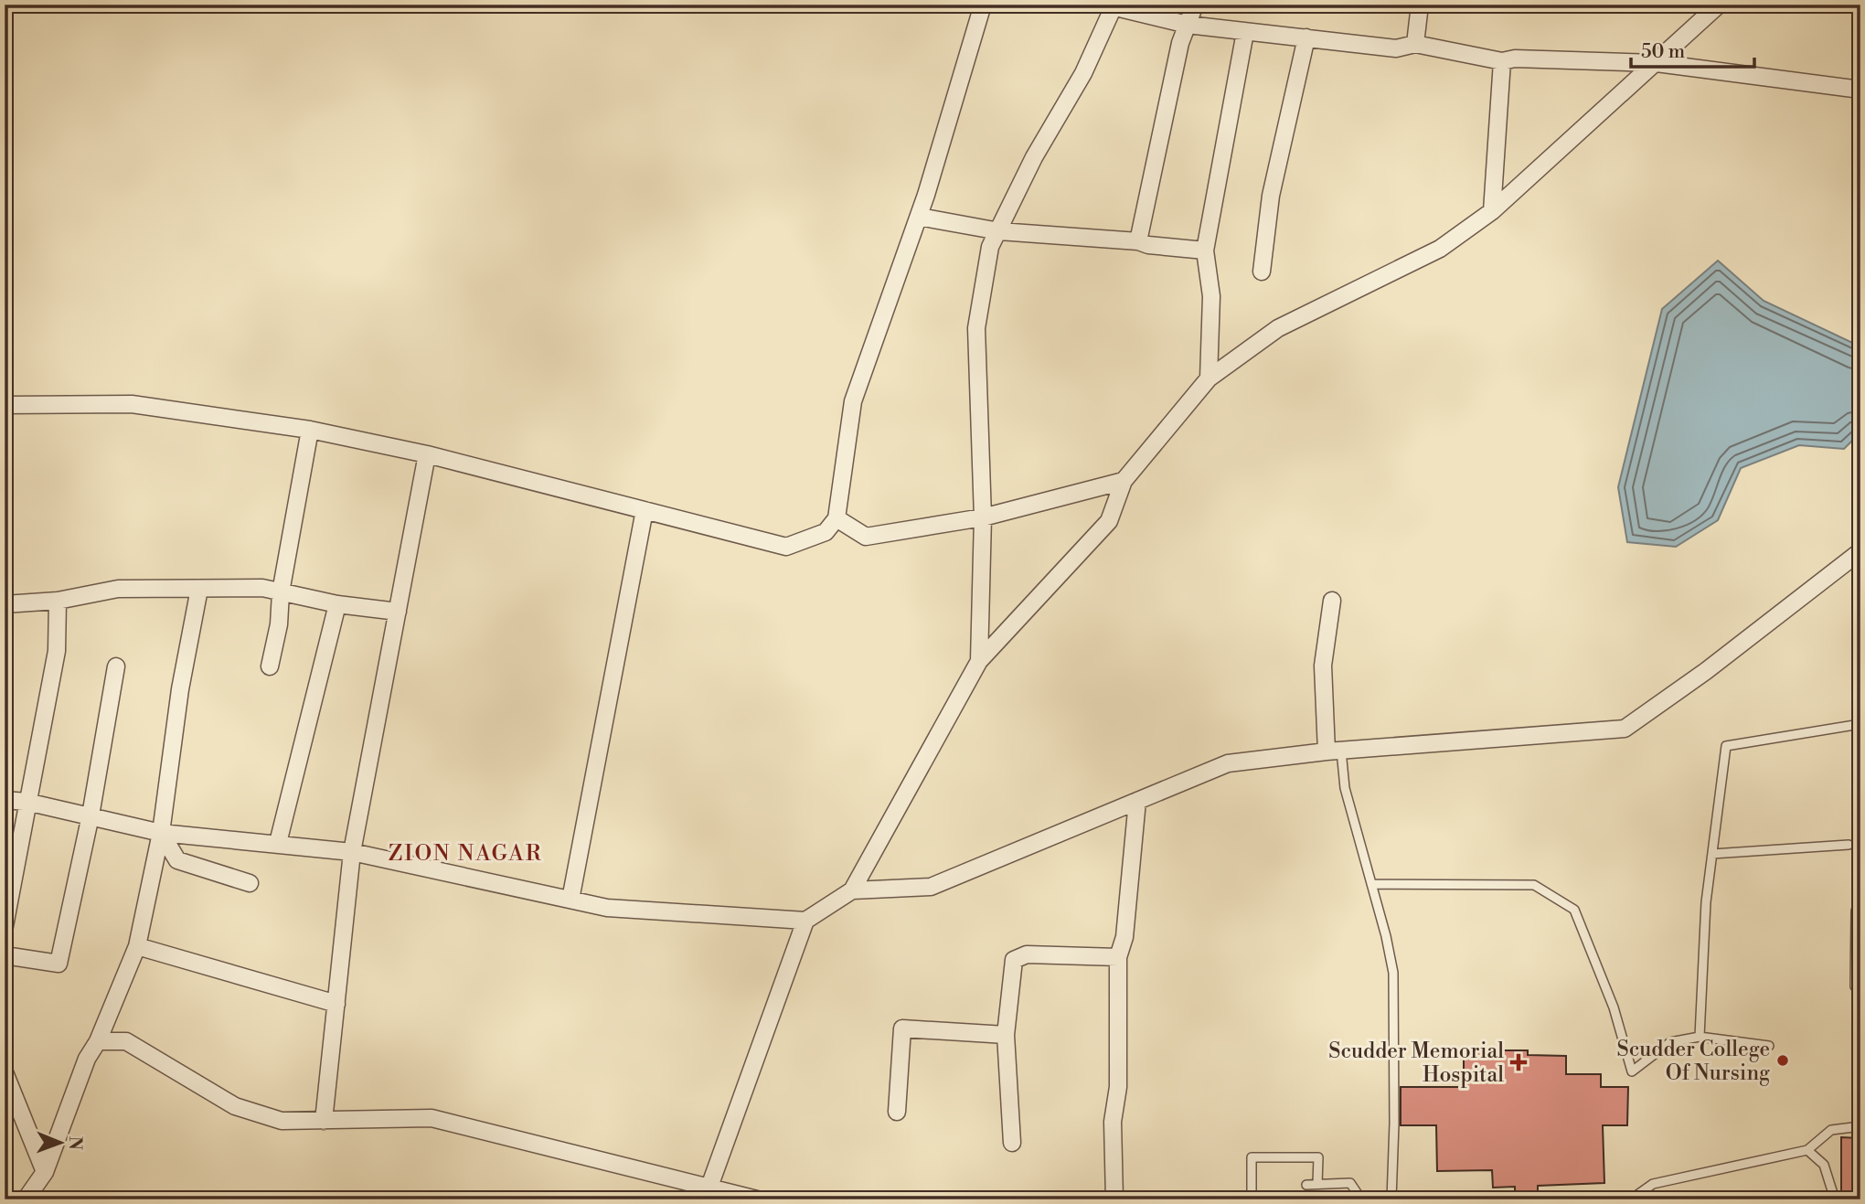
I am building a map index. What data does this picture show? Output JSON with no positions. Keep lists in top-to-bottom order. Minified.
{"districts":["ZION NAGAR"],"places":{"other":["Scudder College Of Nursing"],"health":["Scudder Memorial Hospital"]},"scale_bar":"50 m","north":"right"}
